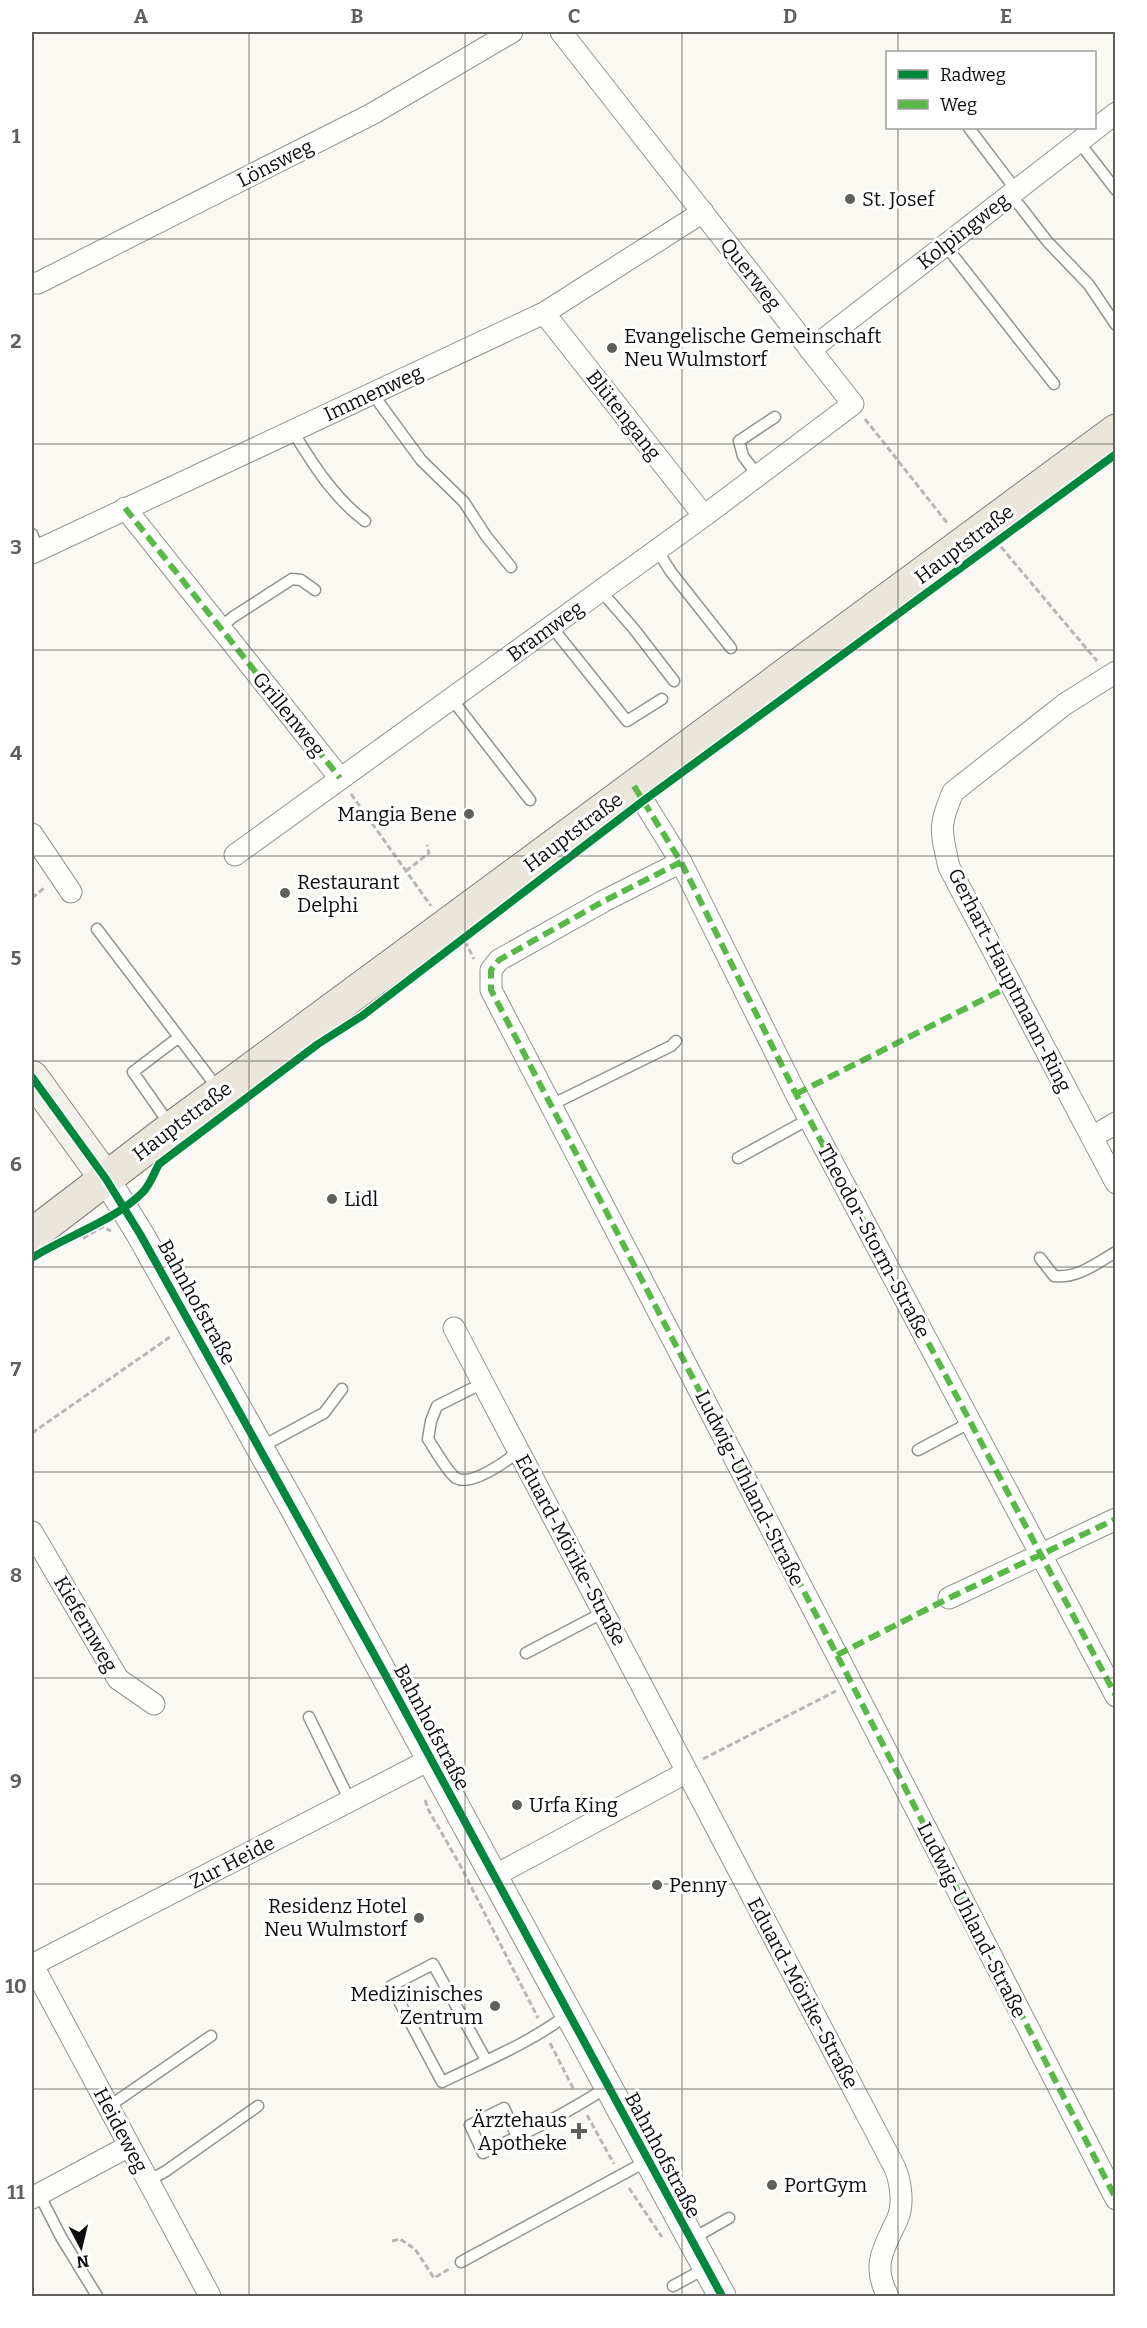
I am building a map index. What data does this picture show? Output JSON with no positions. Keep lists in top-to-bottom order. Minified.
{"streets":{"main road":["Hauptstraße"],"street":["Lönsweg","Kolpingweg","Querweg","Immenweg","Blütengang","Bramweg","Grillenweg","Gerhart-Hauptmann-Ring","Theodor-Storm-Straße","Bahnhofstraße","Ludwig-Uhland-Straße","Eduard-Mörike-Straße","Kiefernweg","Zur Heide","Heideweg"]},"crossings":[["Kolpingweg","Querweg"],["Querweg","Immenweg"],["Querweg","Bramweg"],["Immenweg","Blütengang"],["Immenweg","Grillenweg"],["Blütengang","Bramweg"],["Hauptstraße","Theodor-Storm-Straße"],["Hauptstraße","Bahnhofstraße"],["Bramweg","Grillenweg"],["Bahnhofstraße","Zur Heide"],["Zur Heide","Heideweg"]],"places":{"other":["St. Josef","Evangelische Gemeinschaft Neu Wulmstorf","Mangia Bene","Restaurant Delphi","Lidl","Urfa King","Penny","Residenz Hotel Neu Wulmstorf","Medizinisches Zentrum","PortGym"],"health":["Ärztehaus Apotheke"]},"legend":["Radweg","Weg"],"north":"bottom","grid":{"columns":["A","B","C","D","E"],"rows":["1","2","3","4","5","6","7","8","9","10","11"]}}
